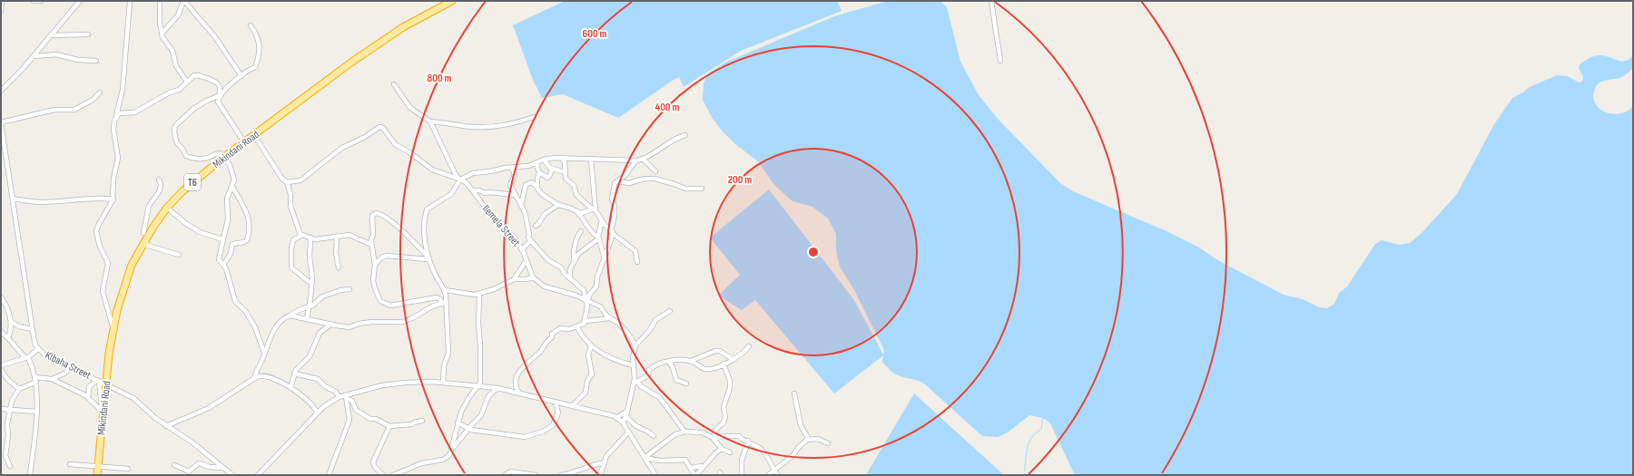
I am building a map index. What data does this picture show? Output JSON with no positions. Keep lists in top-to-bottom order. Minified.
{"streets":{"highway":["Mikindani Road","T6"],"street":["Ilemela Street","KIbaha Street"]},"crossings":[["Mikindani Road","KIbaha Street"]],"rings":["600 m","800 m","400 m","200 m"]}
